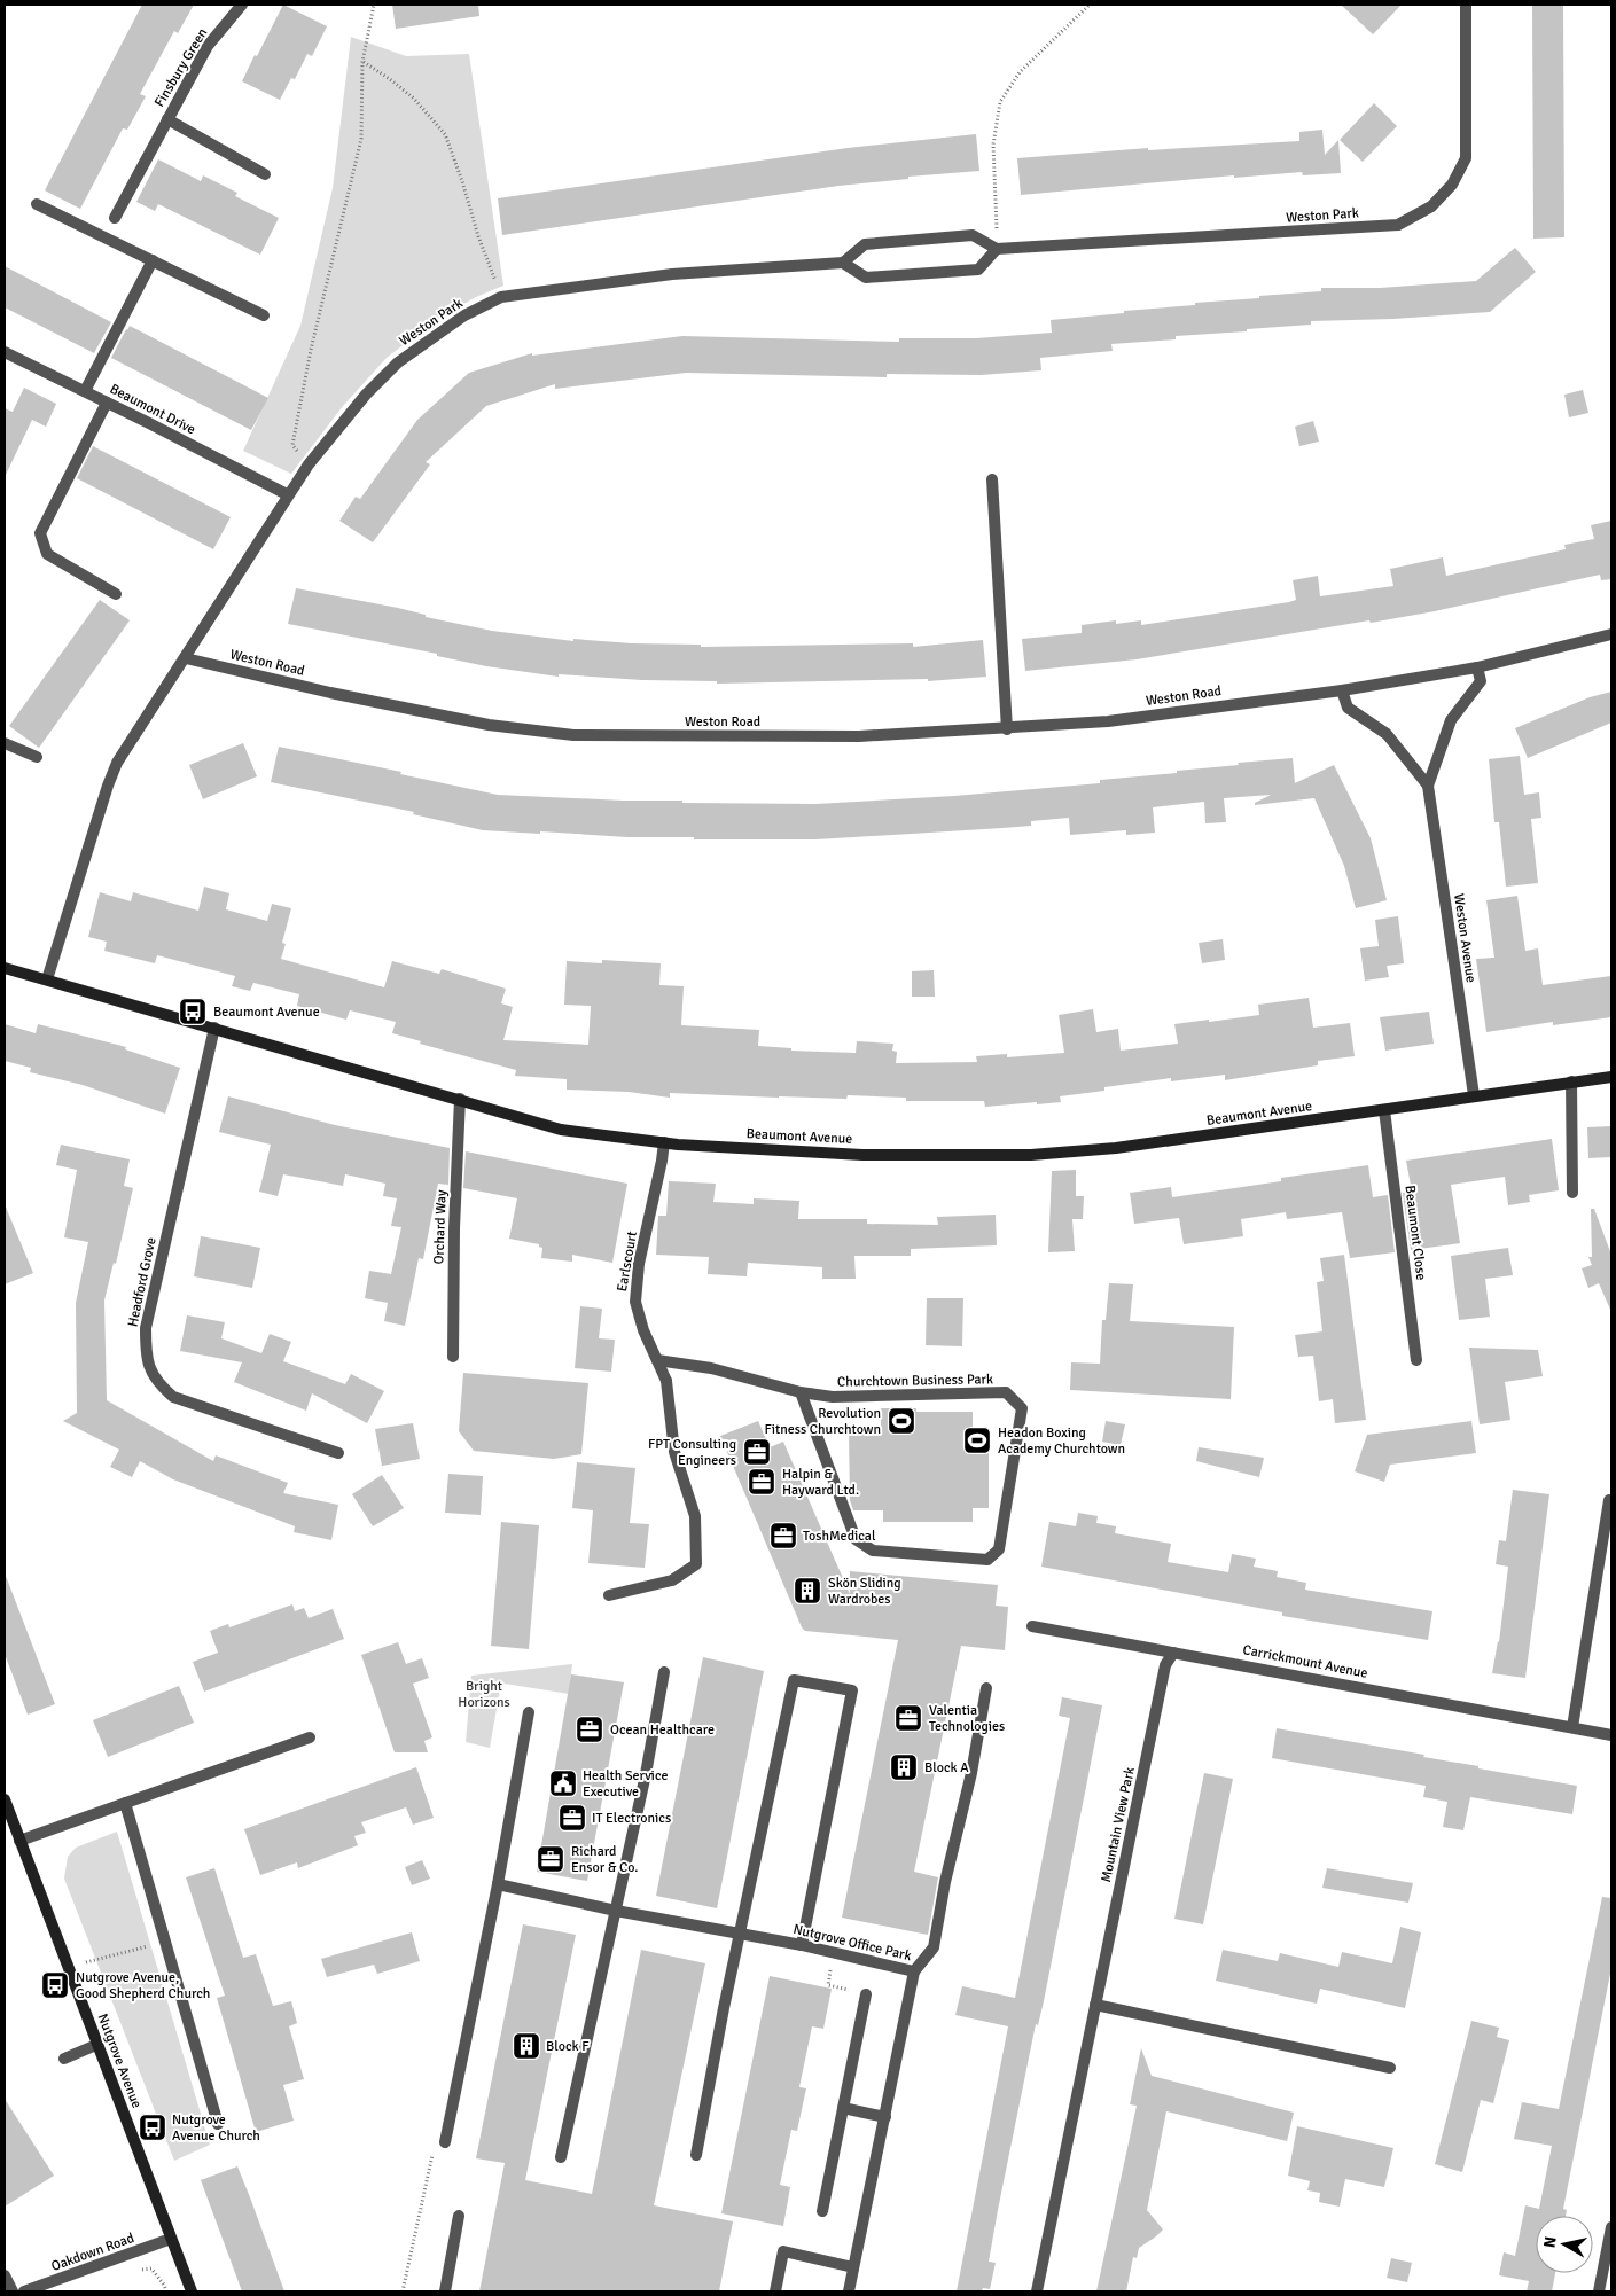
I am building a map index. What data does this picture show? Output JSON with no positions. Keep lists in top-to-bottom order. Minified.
{"streets":{"street":["Finsbury Green","Weston Park","Beaumont Drive","Weston Road","Weston Avenue","Beaumont Avenue","Orchard Way","Beaumont Close","Earlscourt","Headford Grove","Churchtown Business Park","Carrickmount Avenue","Mountain View Park","Nutgrove Office Park","Nutgrove Avenue","Oakdown Road"]},"crossings":[["Weston Park","Beaumont Drive"],["Weston Park","Weston Road"],["Weston Road","Weston Avenue"],["Weston Avenue","Beaumont Avenue"],["Beaumont Avenue","Orchard Way"],["Beaumont Avenue","Beaumont Close"],["Beaumont Avenue","Earlscourt"],["Beaumont Avenue","Headford Grove"],["Earlscourt","Churchtown Business Park"],["Carrickmount Avenue","Mountain View Park"],["Nutgrove Avenue","Oakdown Road"]],"parks":["Bright Horizons"],"places":{"bus stop":["Beaumont Avenue","Nutgrove Avenue, Good Shepherd Church","Nutgrove Avenue Church"],"sports":["Revolution Fitness Churchtown","Headon Boxing Academy Churchtown"],"office":["FPT Consulting Engineers","Halpin & Hayward Ltd.","ToshMedical","Valentia Technologies","Ocean Healthcare","IT Electronics","Richard Ensor & Co."],"building":["Skön Sliding Wardrobes","Block A","Block F"],"public building":["Health Service Executive"]},"north":"left"}
